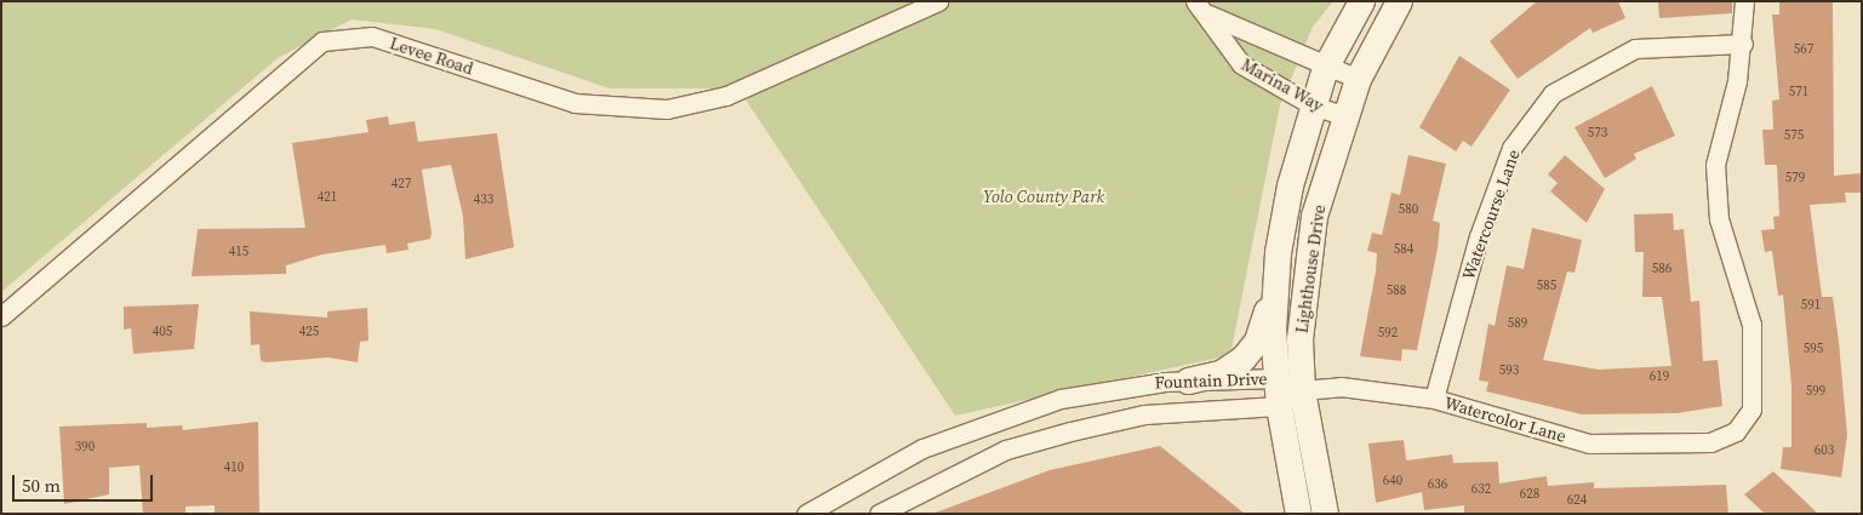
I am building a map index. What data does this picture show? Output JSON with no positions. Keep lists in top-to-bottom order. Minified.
{"streets":{"street":["Levee Road","Marina Way","Watercourse Lane","Lighthouse Drive","Fountain Drive","Watercolor Lane"]},"crossings":[["Marina Way","Lighthouse Drive"],["Watercourse Lane","Watercolor Lane"],["Lighthouse Drive","Fountain Drive"],["Lighthouse Drive","Watercolor Lane"],["Fountain Drive","Watercolor Lane"]],"parks":["Yolo County Park"],"house_numbers":["567","571","573","575","579","427","421","433","580","584","415","586","585","588","591","589","405","425","592","595","593","619","599","390","603","410","640","636","632","628","624"],"scale_bar":"50 m"}
